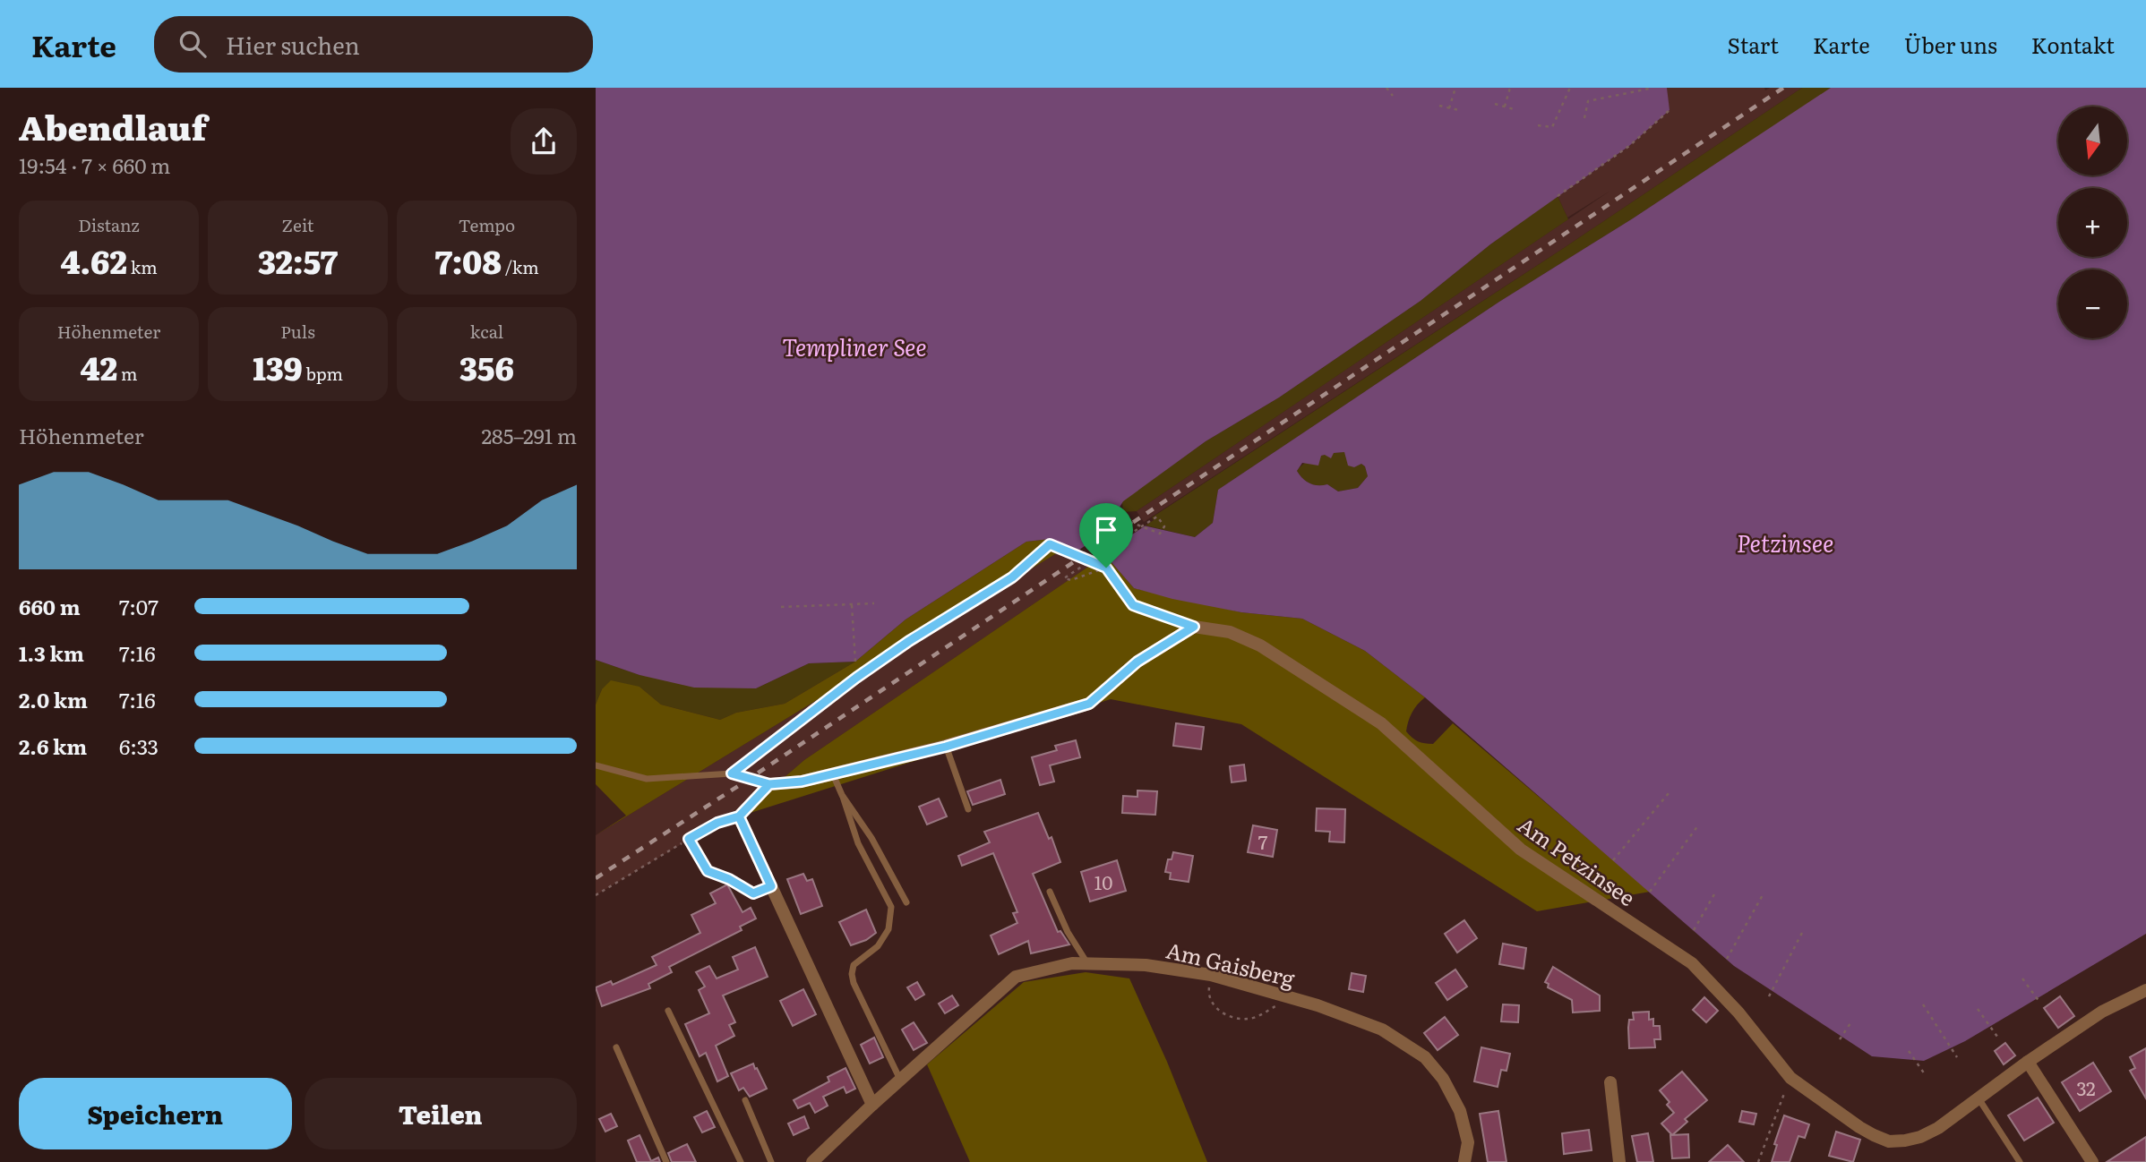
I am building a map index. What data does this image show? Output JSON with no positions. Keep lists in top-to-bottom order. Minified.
{"streets":{"street":["Am Petzinsee","Am Gaisberg"]},"water":["Templiner See","Petzinsee"],"house_numbers":["7","10","32"],"north":"bottom","page":{"header":"Karte","search":"Hier suchen","nav":["Start","Karte","Über uns","Kontakt"],"heading":["Abendlauf","19:54 · 7 × 660 m"],"map_buttons":["+","−"],"stats":[["Distanz","4.62 km"],["Zeit","32:57"],["Tempo","7:08 /km"],["Höhenmeter","42 m"],["Puls","139 bpm"],["kcal","356"]],"chart":["Höhenmeter","285–291 m"],"list":[{"name":"660 m","note":"7:07"},{"name":"1.3 km","note":"7:16"},{"name":"2.0 km","note":"7:16"},{"name":"2.6 km","note":"6:33"}],"buttons":["Speichern","Teilen"]}}
